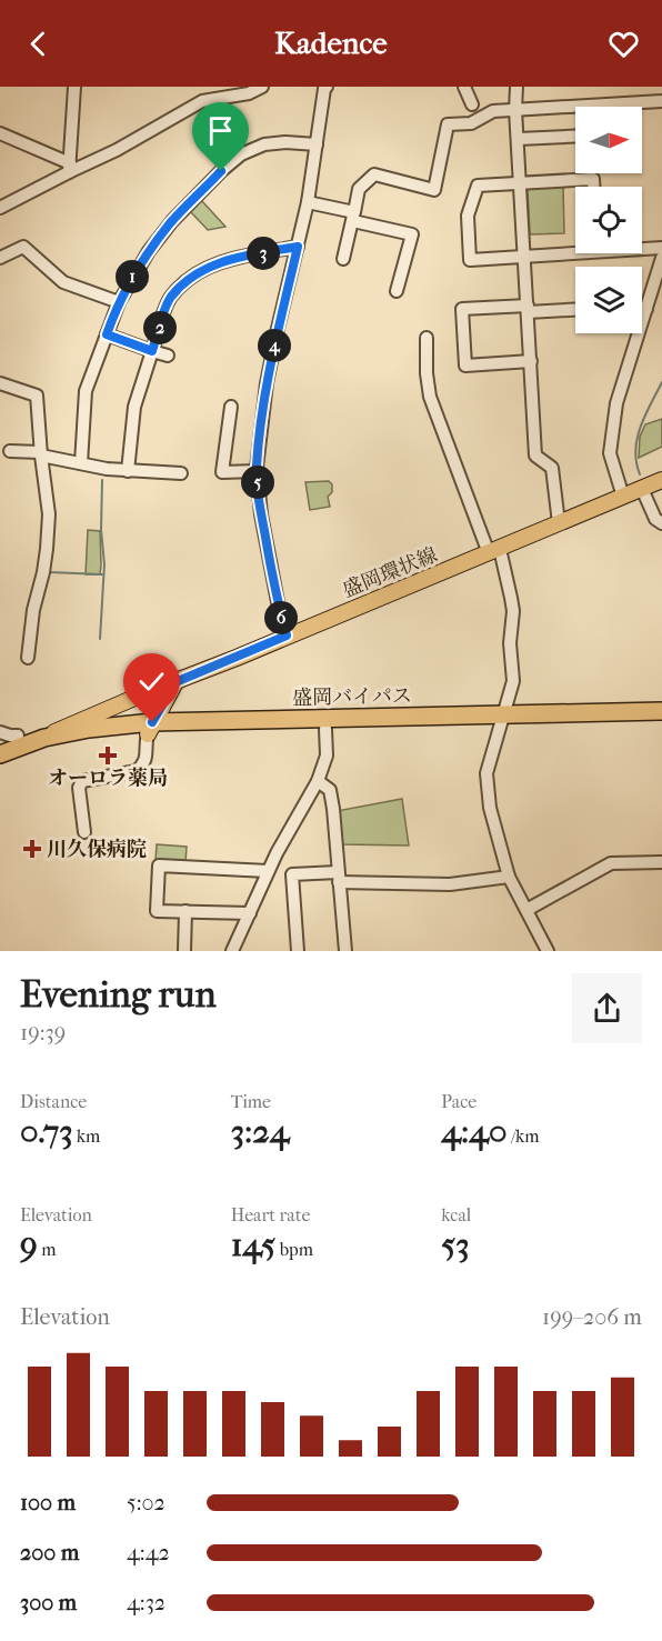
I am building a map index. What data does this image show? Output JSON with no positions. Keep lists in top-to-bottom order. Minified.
{"streets":{"highway":["盛岡バイパス"],"main road":["盛岡環状線"]},"crossings":[["盛岡環状線","盛岡バイパス"]],"places":{"health":["オーロラ薬局","川久保病院"]},"north":"right","page":{"header":"Kadence","pins":["3","1","2","4","5","6"],"heading":["Evening run","19:39"],"stats":[["Distance","0.73 km"],["Time","3:24"],["Pace","4:40 /km"],["Elevation","9 m"],["Heart rate","145 bpm"],["kcal","53"]],"chart":["Elevation","199–206 m"],"list":[{"name":"100 m","note":"5:02"},{"name":"200 m","note":"4:42"},{"name":"300 m","note":"4:32"}]}}
